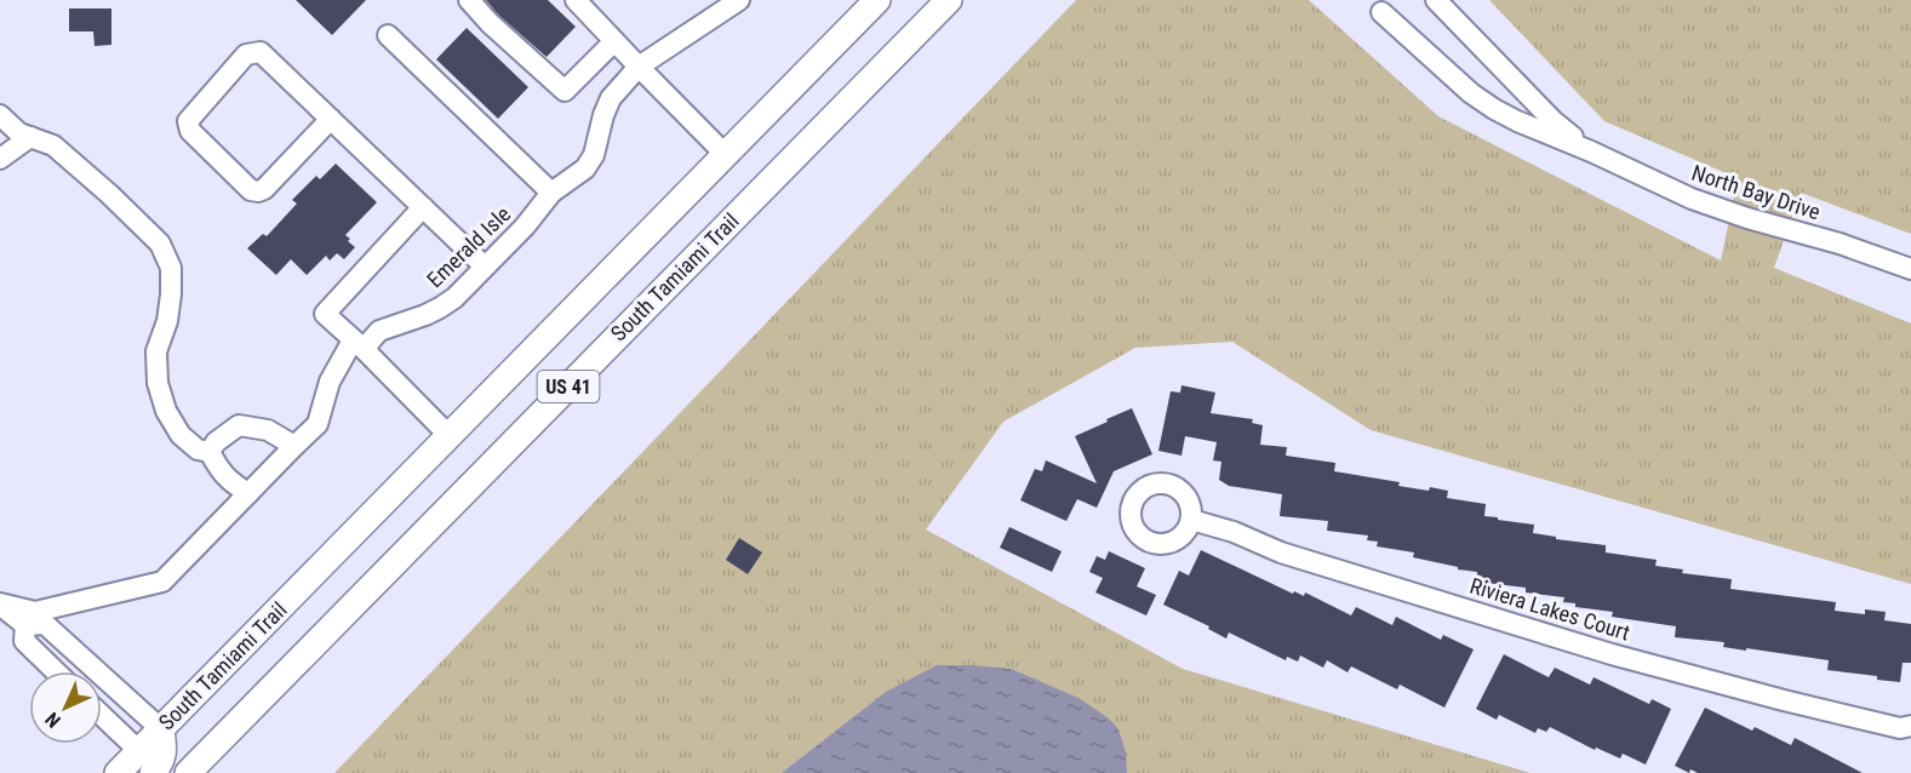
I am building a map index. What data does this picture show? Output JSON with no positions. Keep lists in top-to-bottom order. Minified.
{"streets":{"main road":["South Tamiami Trail","US 41"],"street":["North Bay Drive","Emerald Isle","Riviera Lakes Court"]},"north":"bottom left"}
